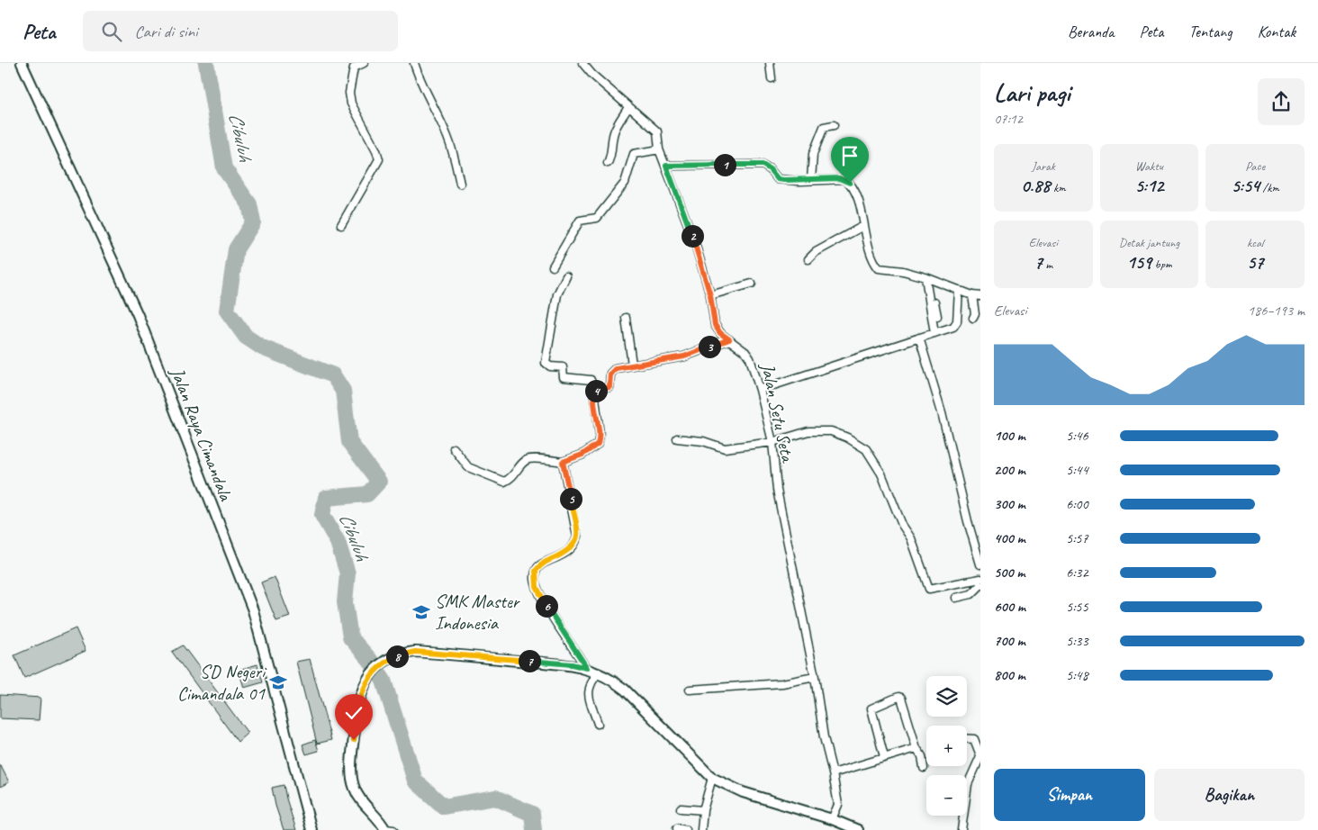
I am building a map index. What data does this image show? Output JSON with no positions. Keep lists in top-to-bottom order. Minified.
{"streets":{"street":["Jalan Setu Seta","Jalan Raya Cimandala"]},"water":["Cibuluh"],"places":{"school or university":["SMK Master Indonesia","SD Negeri Cimandala 01"]},"page":{"header":"Peta","search":"Cari di sini","nav":["Beranda","Peta","Tentang","Kontak"],"heading":["Lari pagi","07:12"],"stats":[["Jarak","0.88 km"],["Waktu","5:12"],["Pace","5:54 /km"],["Elevasi","7 m"],["Detak jantung","159 bpm"],["kcal","57"]],"pins":["1","2","3","4","5","6","8","7"],"chart":["Elevasi","186–193 m"],"list":[{"name":"100 m","note":"5:46"},{"name":"200 m","note":"5:44"},{"name":"300 m","note":"6:00"},{"name":"400 m","note":"5:57"},{"name":"500 m","note":"6:32"},{"name":"600 m","note":"5:55"},{"name":"700 m","note":"5:33"},{"name":"800 m","note":"5:48"}],"map_buttons":["+","−"],"buttons":["Simpan","Bagikan"]}}
